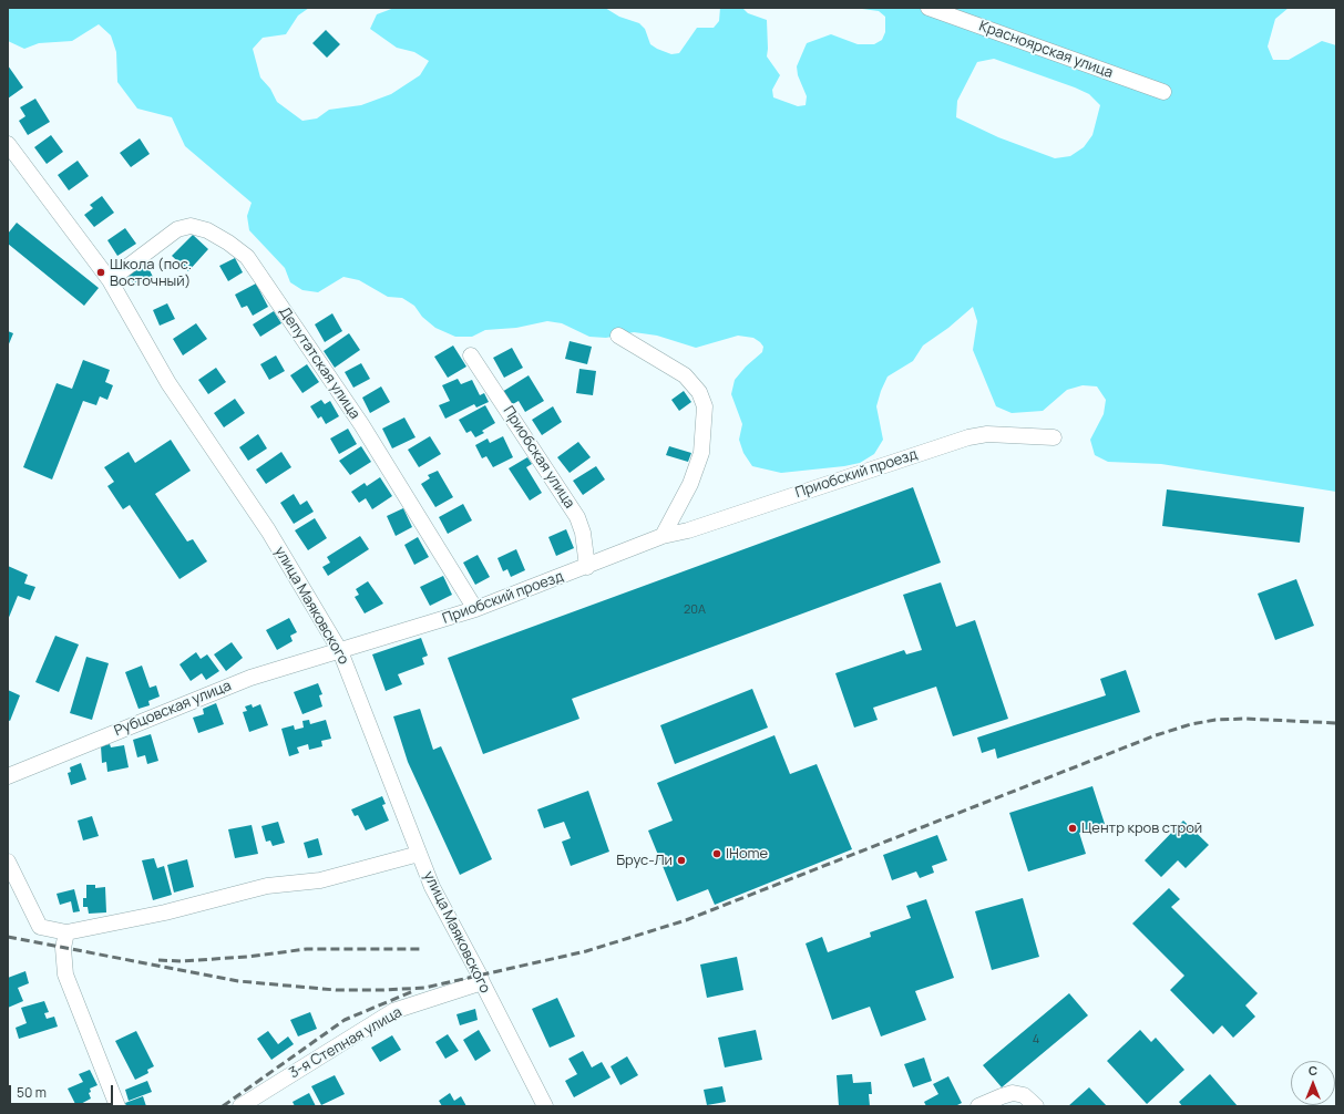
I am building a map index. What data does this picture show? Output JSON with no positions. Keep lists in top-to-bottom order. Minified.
{"streets":{"street":["Красноярская улица","Депутатская улица","Приобская улица","Приобский проезд","улица Маяковского","Рубцовская улица","3-я Степная улица"]},"crossings":[["Депутатская улица","Приобский проезд"],["Депутатская улица","улица Маяковского"],["Приобская улица","Приобский проезд"],["Приобский проезд","улица Маяковского"],["Приобский проезд","Рубцовская улица"],["улица Маяковского","Рубцовская улица"],["улица Маяковского","3-я Степная улица"]],"places":["Школа (пос. Восточный)","Центр кров строй","IHome","Брус-Ли"],"house_numbers":["20А","4"],"scale_bar":"50 m","north":"top"}
